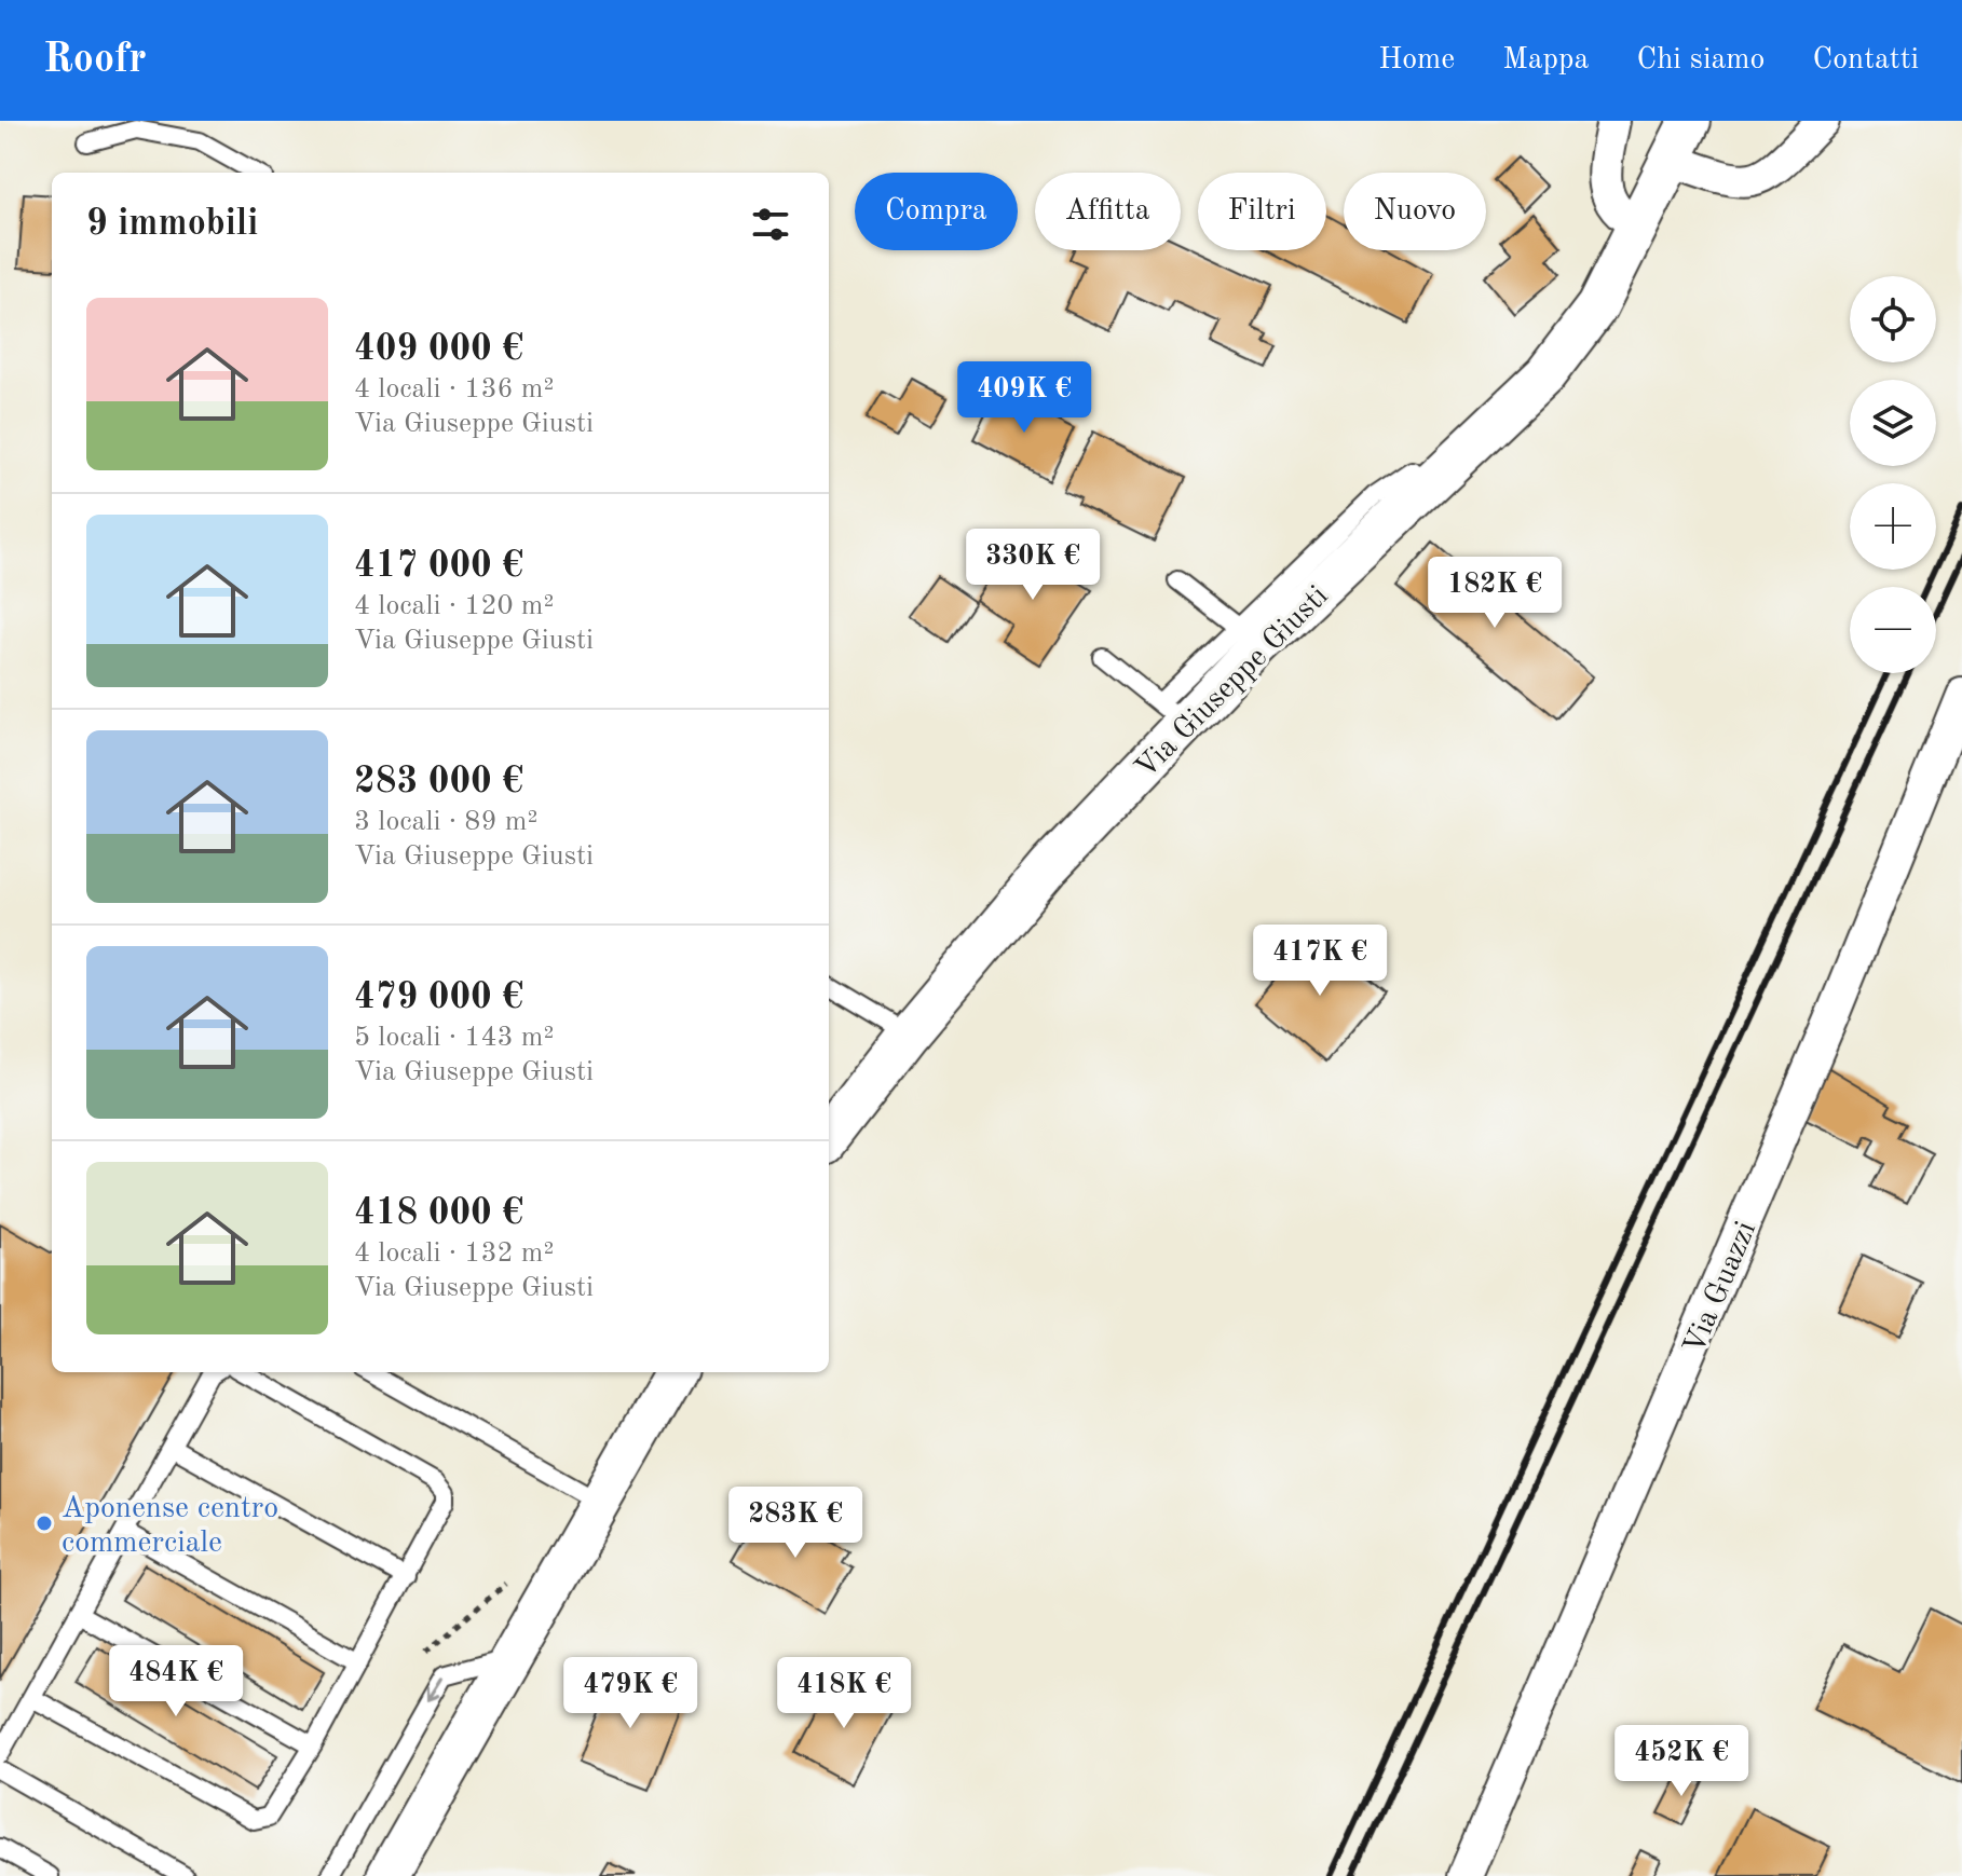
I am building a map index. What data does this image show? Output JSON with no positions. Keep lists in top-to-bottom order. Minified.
{"streets":{"street":["Via Giuseppe Giusti","Via Guazzi"]},"places":["Aponense centro commerciale"],"page":{"header":"Roofr","nav":["Home","Mappa","Chi siamo","Contatti"],"chip":["Compra","Affitta","Filtri","Nuovo"],"heading":"9 immobili","map_buttons":["+","−"],"list":[{"name":"409 000 €","note":"4 locali · 136 m² · Via Giuseppe Giusti"},{"name":"417 000 €","note":"4 locali · 120 m² · Via Giuseppe Giusti"},{"name":"283 000 €","note":"3 locali · 89 m² · Via Giuseppe Giusti"},{"name":"479 000 €","note":"5 locali · 143 m² · Via Giuseppe Giusti"},{"name":"418 000 €","note":"4 locali · 132 m² · Via Giuseppe Giusti"}],"price":["409K €","330K €","182K €","417K €","283K €","484K €","479K €","418K €","452K €"]}}
